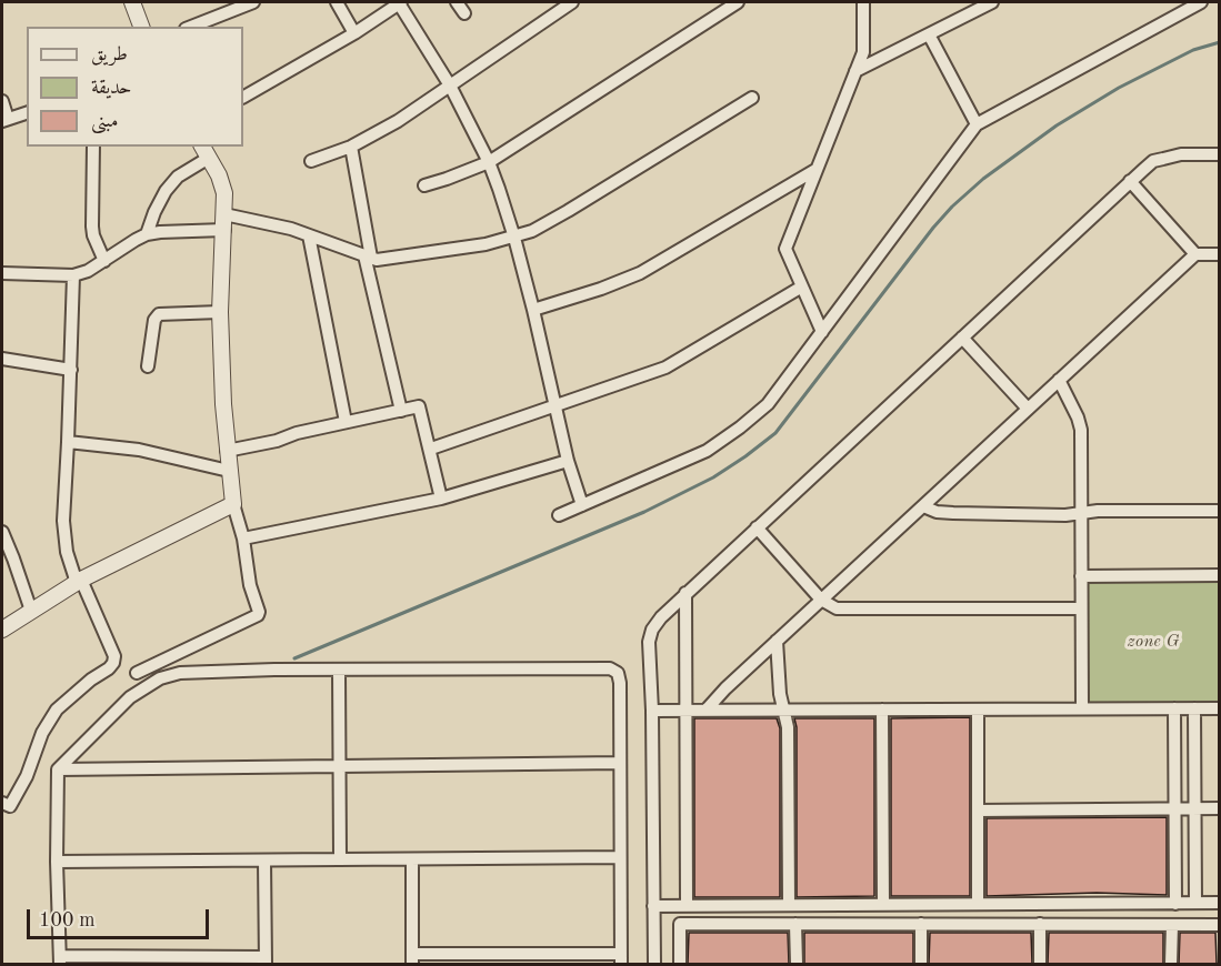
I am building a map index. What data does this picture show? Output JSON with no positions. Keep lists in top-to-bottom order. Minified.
{"parks":["zone G"],"legend":["طريق","حديقة","مبنى"],"scale_bar":"100 m"}
